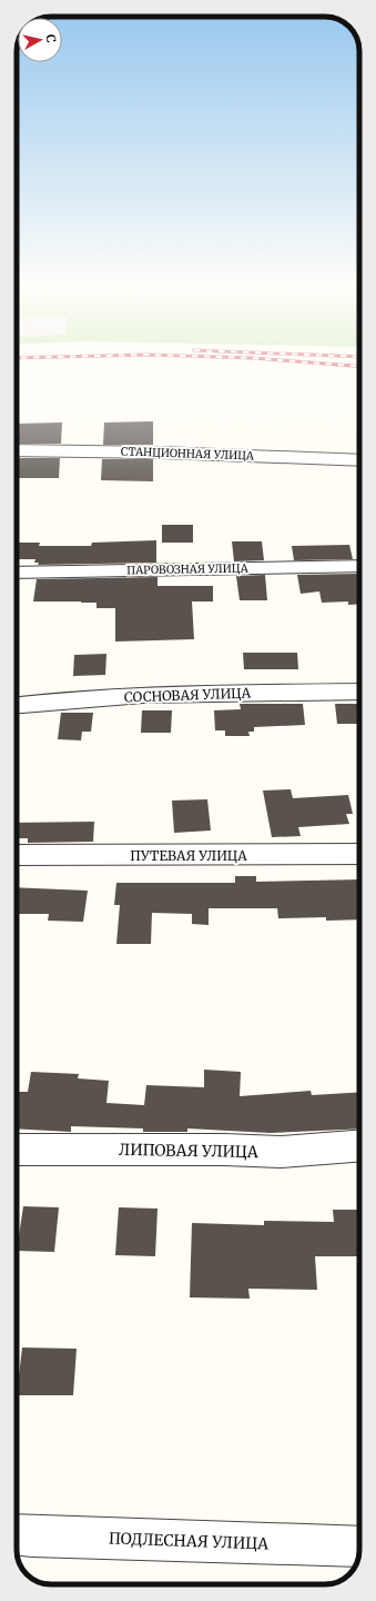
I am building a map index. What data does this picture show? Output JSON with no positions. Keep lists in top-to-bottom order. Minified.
{"streets":{"street":["СТАНЦИОННАЯ УЛИЦА","ПАРОВОЗНАЯ УЛИЦА","СОСНОВАЯ УЛИЦА","ПУТЕВАЯ УЛИЦА","ЛИПОВАЯ УЛИЦА","ПОДЛЕСНАЯ УЛИЦА"]},"north":"right"}
